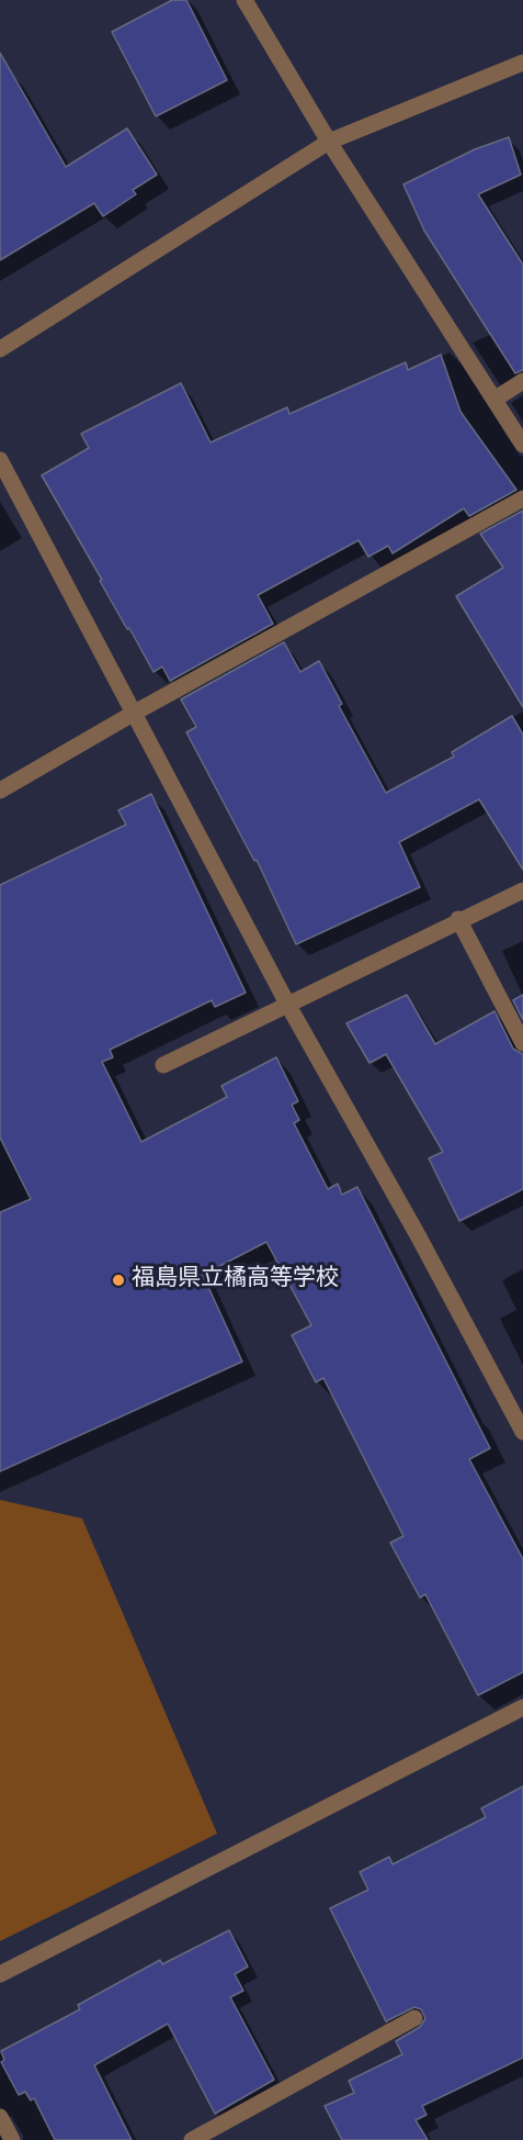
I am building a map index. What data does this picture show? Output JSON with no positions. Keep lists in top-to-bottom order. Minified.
{"places":["福島県立橘高等学校"]}
